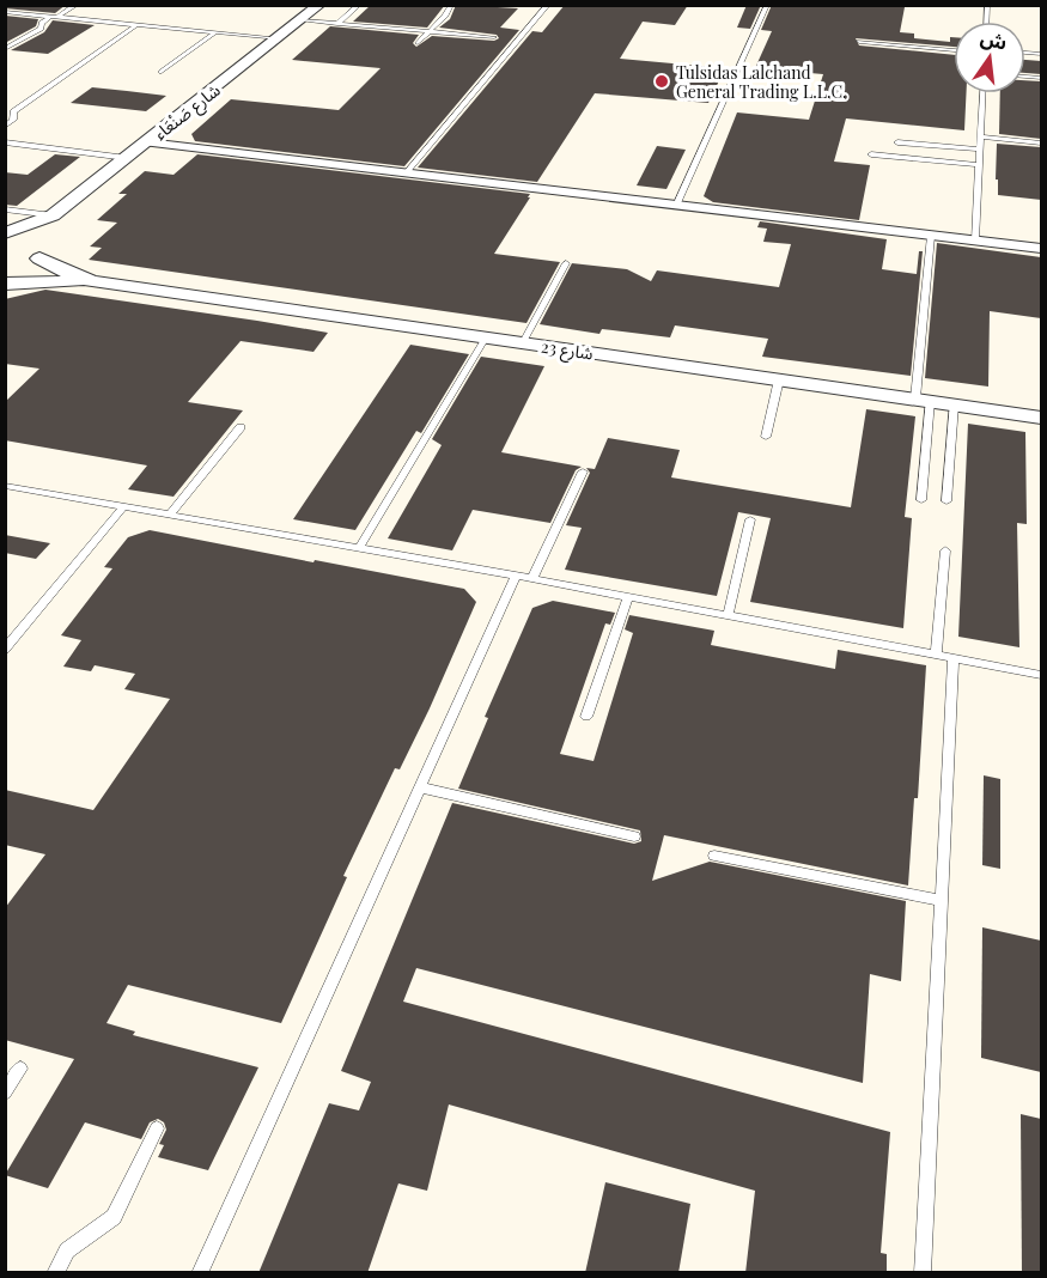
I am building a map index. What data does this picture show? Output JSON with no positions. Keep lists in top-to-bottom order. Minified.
{"streets":{"street":["شارع صَنْعَاء","شارع 23"]},"places":["Tulsidas Lalchand General Trading L.L.C."],"north":"top"}
